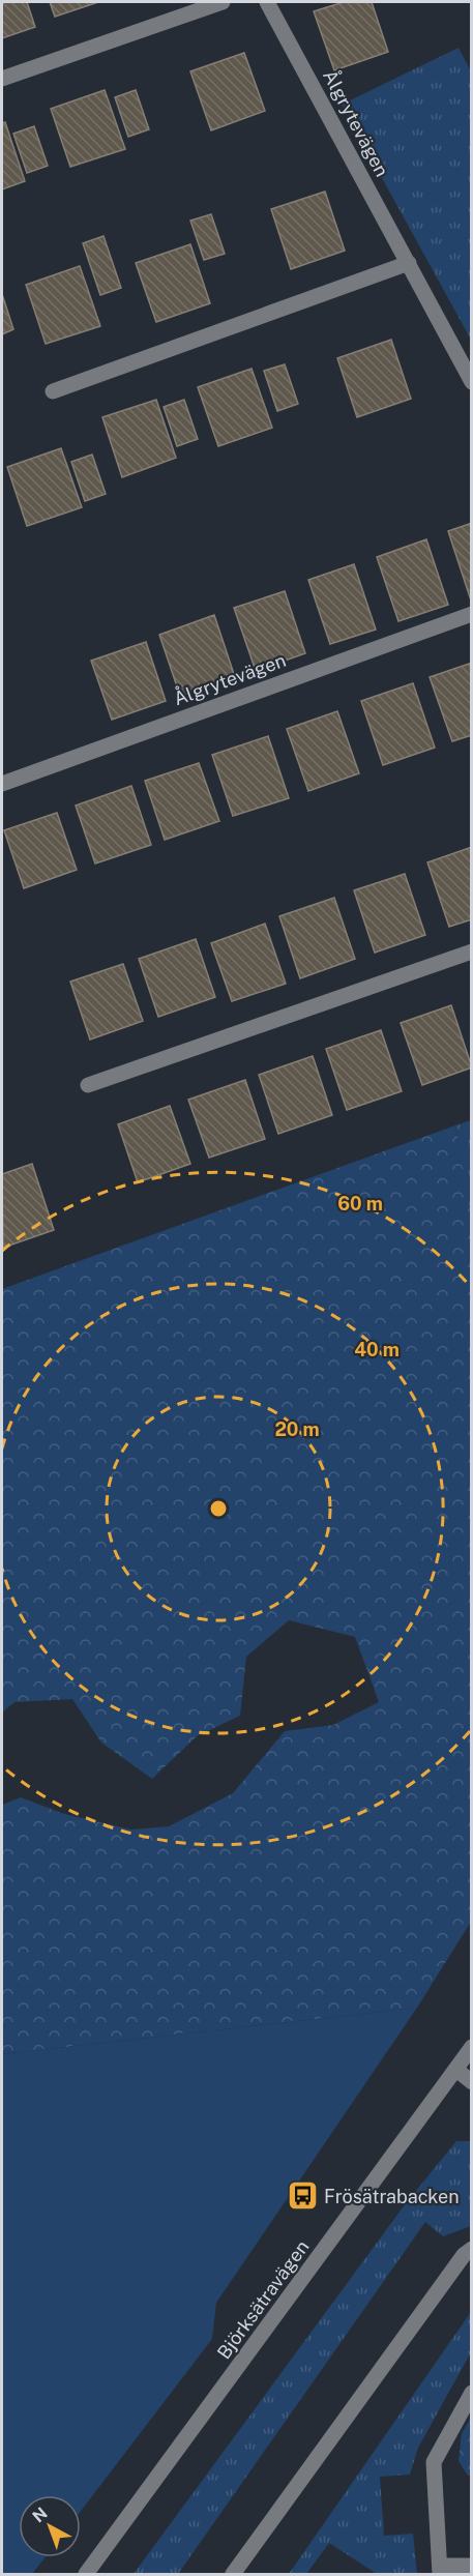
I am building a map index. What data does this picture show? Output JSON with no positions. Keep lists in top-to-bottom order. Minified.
{"streets":{"street":["Ålgrytevägen","Björksätravägen"]},"places":{"bus stop":["Frösätrabacken"]},"north":"top left","rings":["60 m","40 m","20 m"]}
